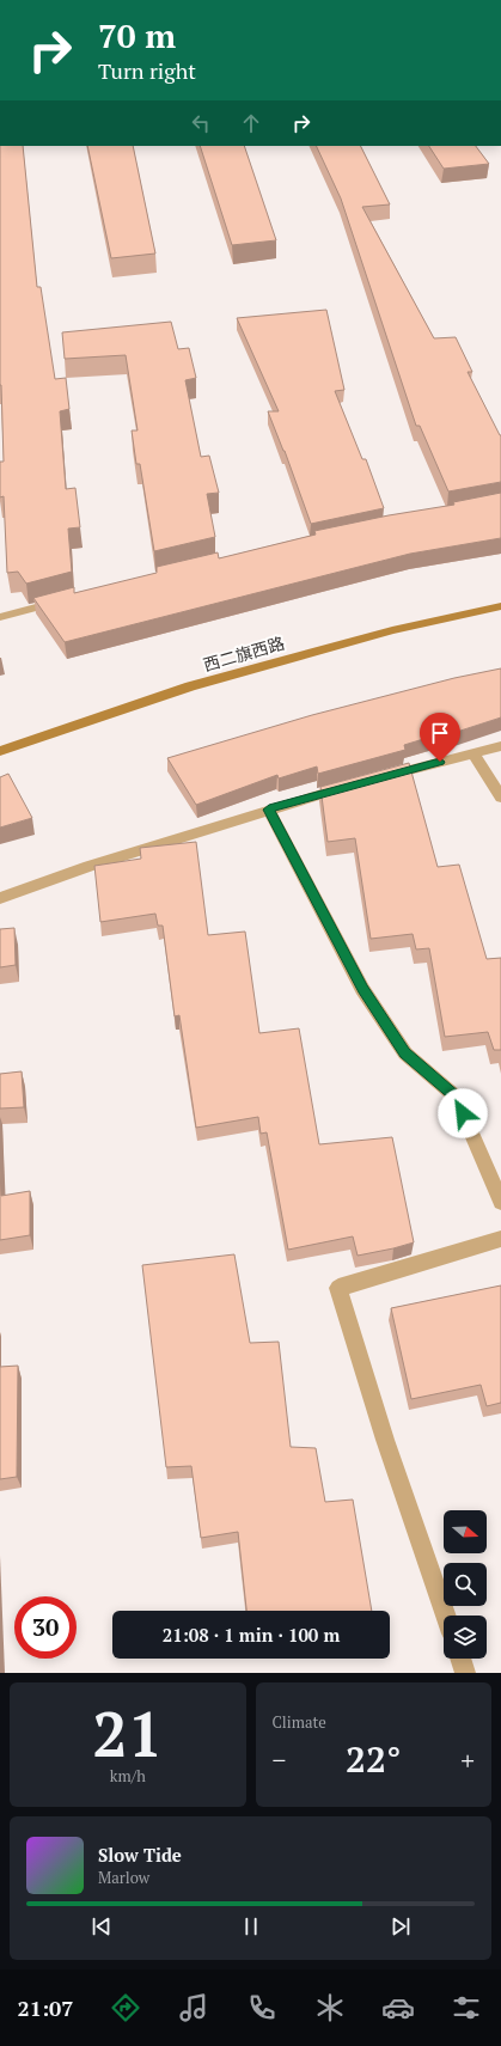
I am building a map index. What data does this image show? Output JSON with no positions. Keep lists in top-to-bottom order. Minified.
{"streets":{"street":["西二旗西路"]},"north":"right","page":{"turn":["70 m","Turn right"],"limit":"30","trip":"21:08 · 1 min · 100 m","tile":[["21","km/h"],"Climate"],"heat":["−","22°","+"],"song":["Slow Tide","Marlow"],"tabs":"21:07"}}
